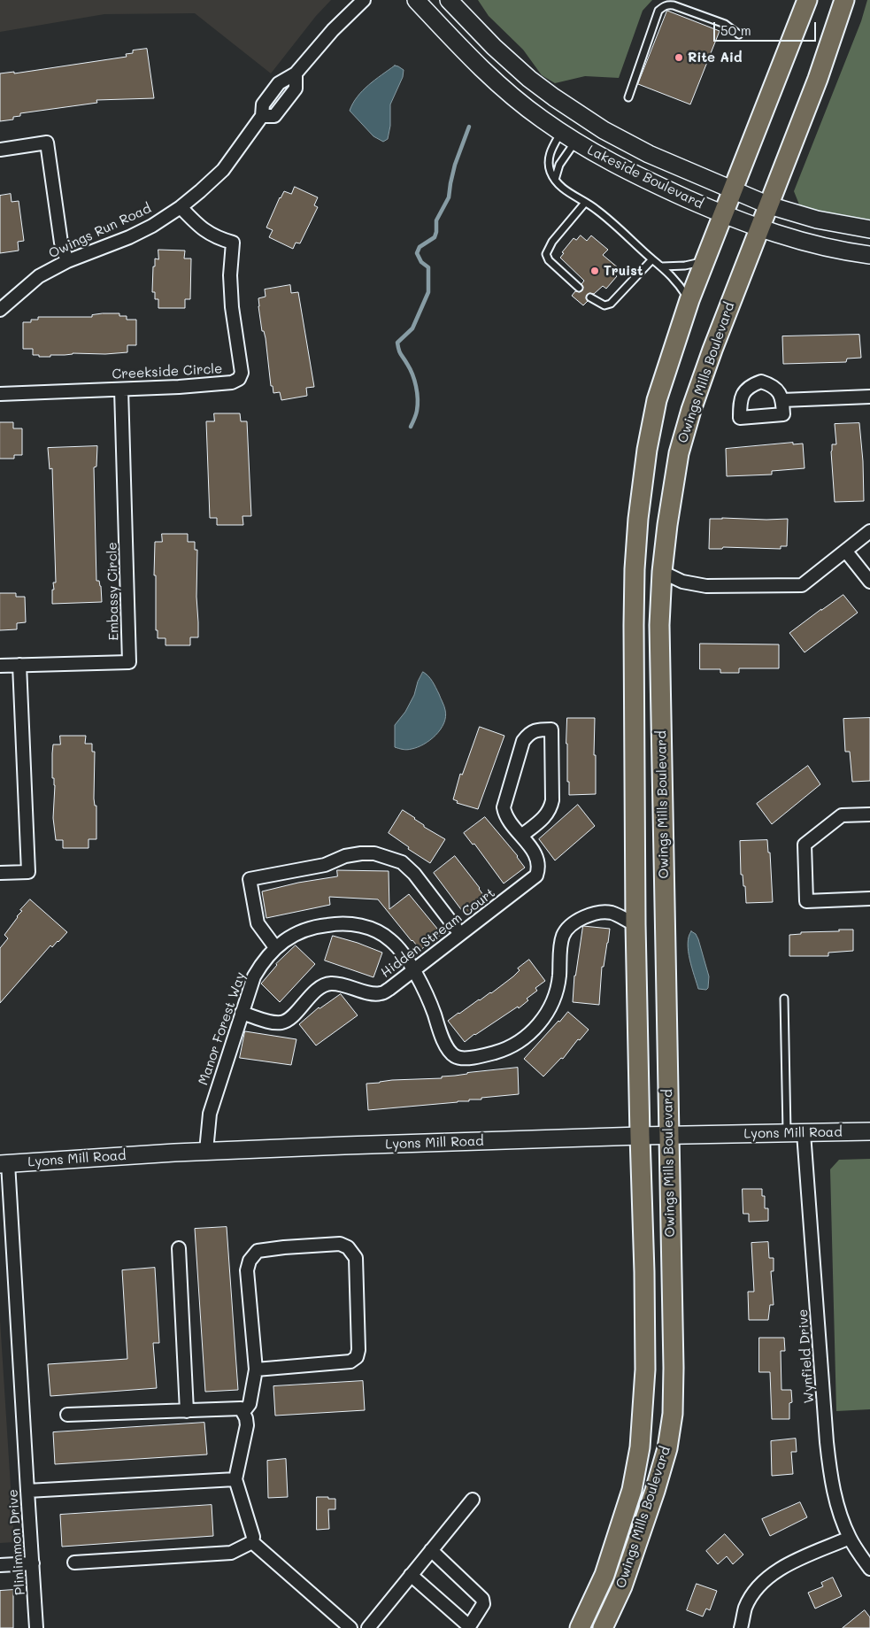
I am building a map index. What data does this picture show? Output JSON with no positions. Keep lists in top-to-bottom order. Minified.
{"streets":{"main road":["Lakeside Boulevard","Owings Mills Boulevard","Lyons Mill Road"],"street":["Owings Run Road","Creekside Circle","Embassy Circle","Hidden Stream Court","Manor Forest Way","Wynfield Drive","Plinlimmon Drive"]},"crossings":[["Lakeside Boulevard","Owings Mills Boulevard"],["Owings Run Road","Creekside Circle"],["Creekside Circle","Embassy Circle"],["Owings Mills Boulevard","Manor Forest Way"],["Owings Mills Boulevard","Lyons Mill Road"],["Hidden Stream Court","Manor Forest Way"],["Manor Forest Way","Lyons Mill Road"],["Lyons Mill Road","Wynfield Drive"],["Lyons Mill Road","Plinlimmon Drive"]],"places":["Rite Aid","Truist"],"scale_bar":"50 m"}
